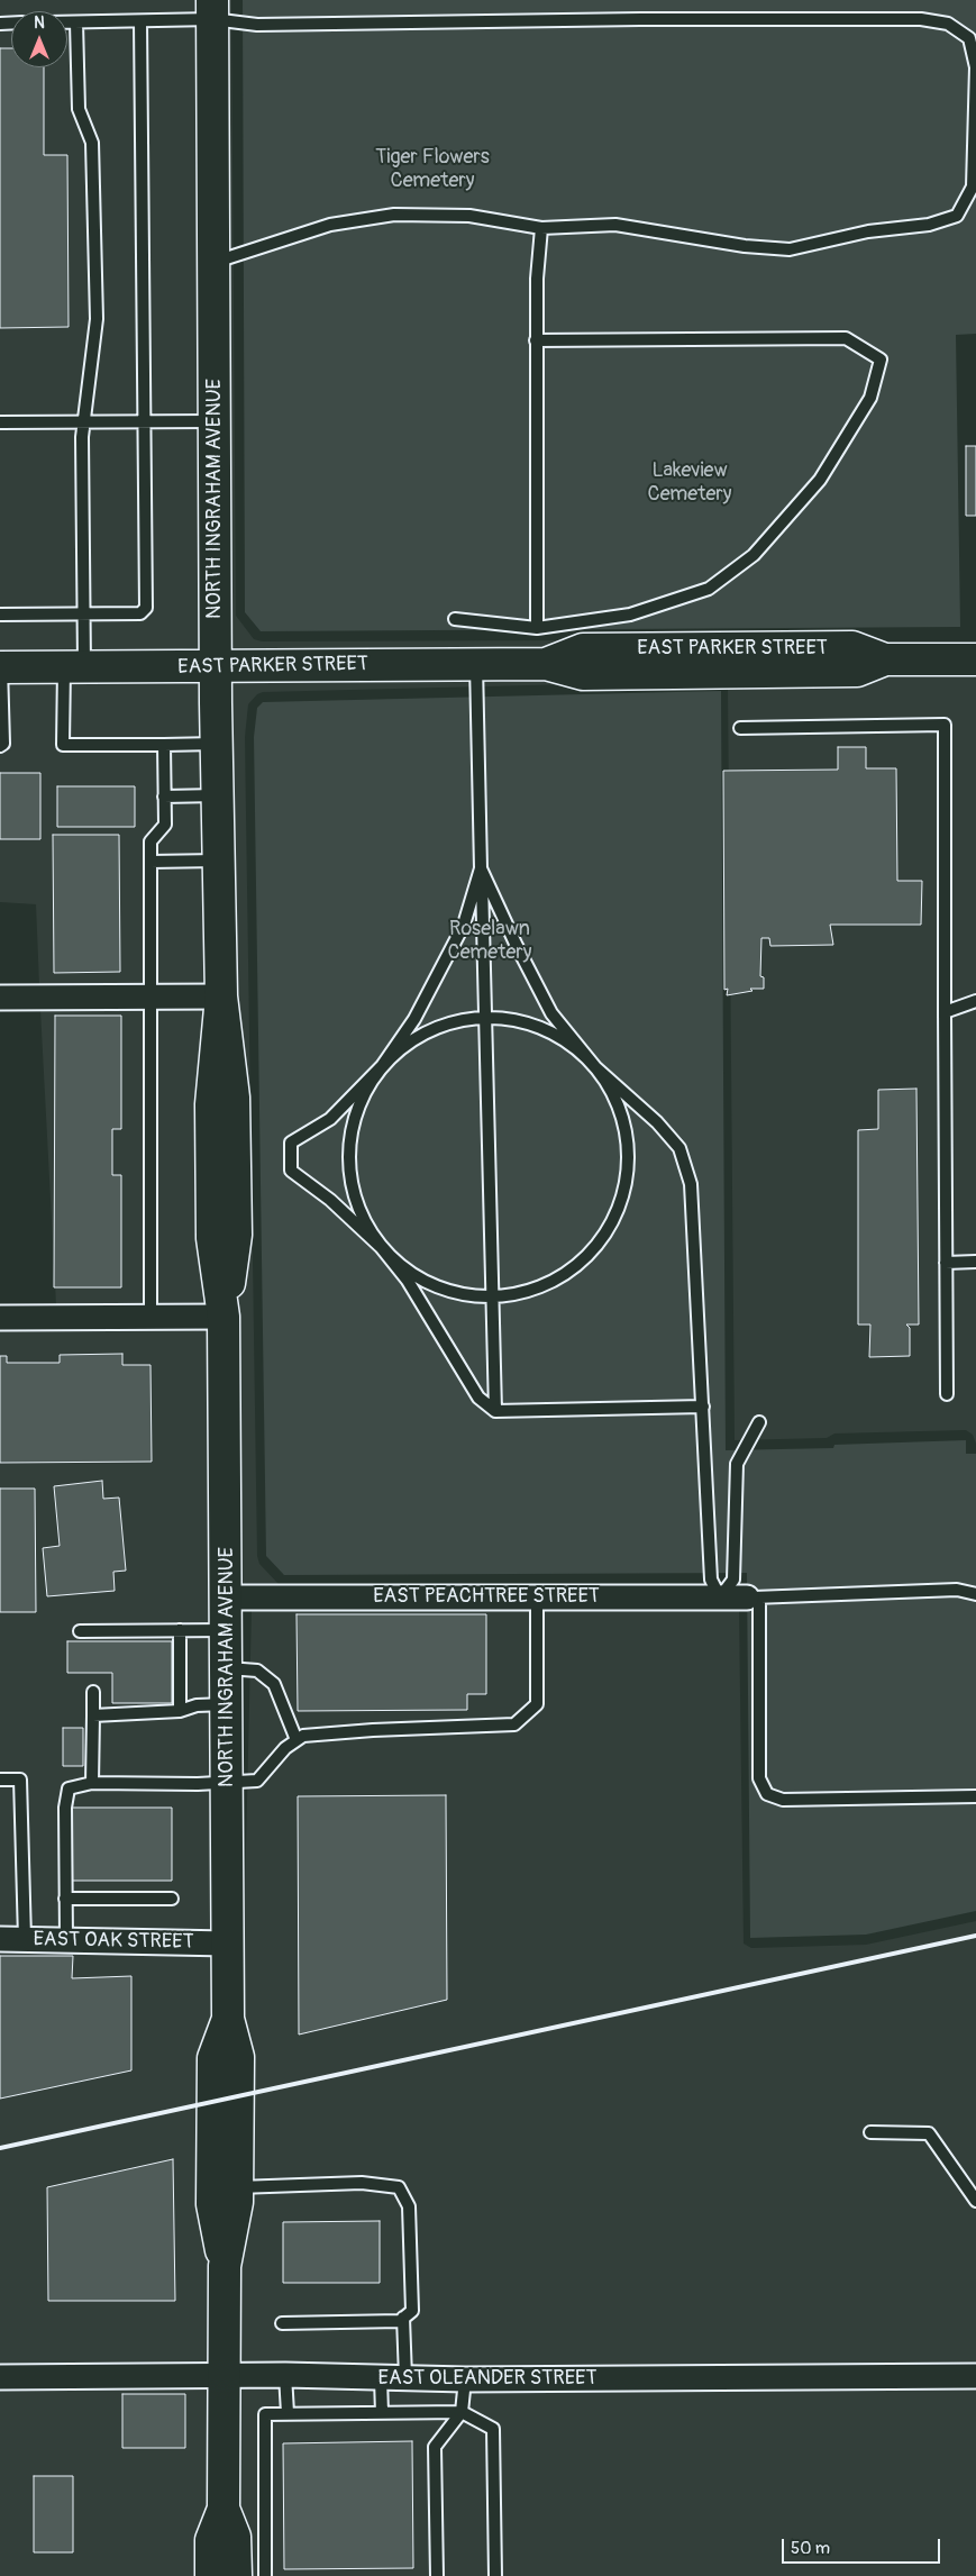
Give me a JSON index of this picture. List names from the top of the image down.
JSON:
{
  "streets": {
    "street": [
      "NORTH INGRAHAM AVENUE",
      "EAST PARKER STREET",
      "EAST PEACHTREE STREET",
      "EAST OAK STREET",
      "EAST OLEANDER STREET"
    ]
  },
  "crossings": [
    ["NORTH INGRAHAM AVENUE", "EAST PARKER STREET"],
    ["NORTH INGRAHAM AVENUE", "EAST PEACHTREE STREET"],
    ["NORTH INGRAHAM AVENUE", "EAST OAK STREET"],
    ["NORTH INGRAHAM AVENUE", "EAST OLEANDER STREET"]
  ],
  "parks": ["Tiger Flowers Cemetery", "Lakeview Cemetery", "Roselawn Cemetery"],
  "scale_bar": "50 m",
  "north": "top"
}
